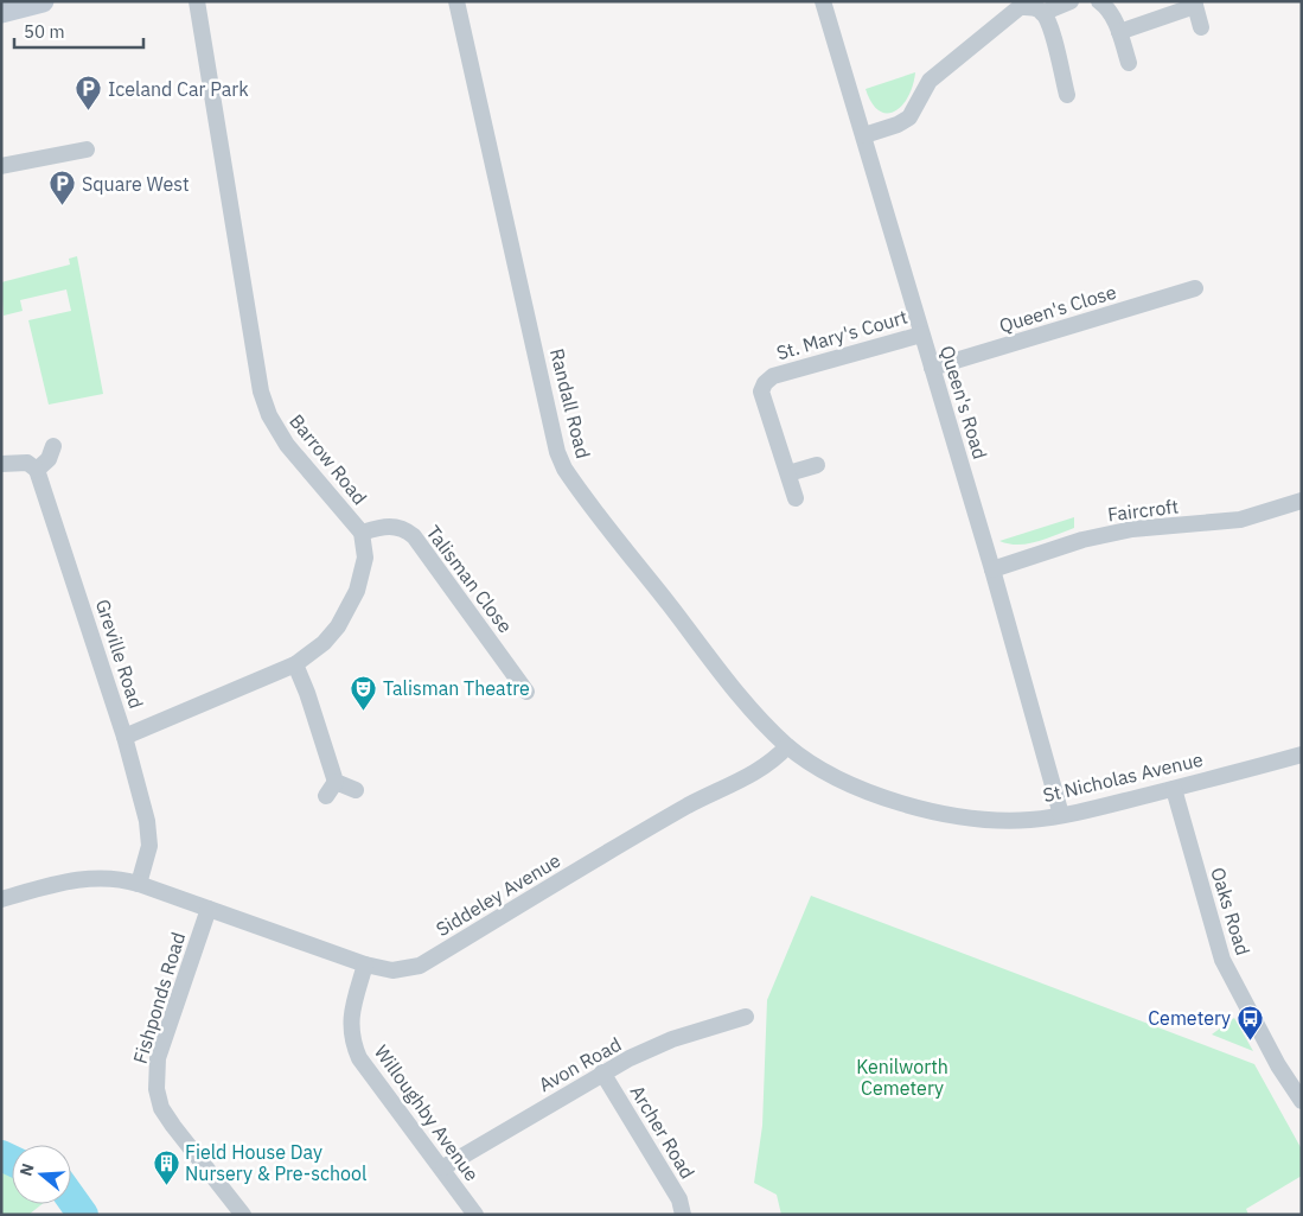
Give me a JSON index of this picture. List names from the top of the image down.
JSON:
{
  "streets": {
    "street": [
      "Queen's Close",
      "St. Mary's Court",
      "Queen's Road",
      "Randall Road",
      "Barrow Road",
      "Faircroft",
      "Talisman Close",
      "Greville Road",
      "St Nicholas Avenue",
      "Siddeley Avenue",
      "Oaks Road",
      "Fishponds Road",
      "Avon Road",
      "Willoughby Avenue",
      "Archer Road"
    ]
  },
  "crossings": [
    ["Queen's Close", "Queen's Road"],
    ["St. Mary's Court", "Queen's Road"],
    ["Queen's Road", "Faircroft"],
    ["Queen's Road", "St Nicholas Avenue"],
    ["Randall Road", "St Nicholas Avenue"],
    ["Randall Road", "Siddeley Avenue"],
    ["Barrow Road", "Talisman Close"],
    ["Barrow Road", "Greville Road"],
    ["Greville Road", "Siddeley Avenue"],
    ["St Nicholas Avenue", "Siddeley Avenue"],
    ["St Nicholas Avenue", "Oaks Road"],
    ["Siddeley Avenue", "Fishponds Road"],
    ["Siddeley Avenue", "Willoughby Avenue"],
    ["Avon Road", "Willoughby Avenue"],
    ["Avon Road", "Archer Road"]
  ],
  "parks": ["Kenilworth Cemetery"],
  "places": {
    "parking": ["Iceland Car Park", "Square West"],
    "theatre": ["Talisman Theatre"],
    "bus stop": ["Cemetery"],
    "building": ["Field House Day Nursery & Pre-school"]
  },
  "scale_bar": "50 m",
  "north": "left"
}
